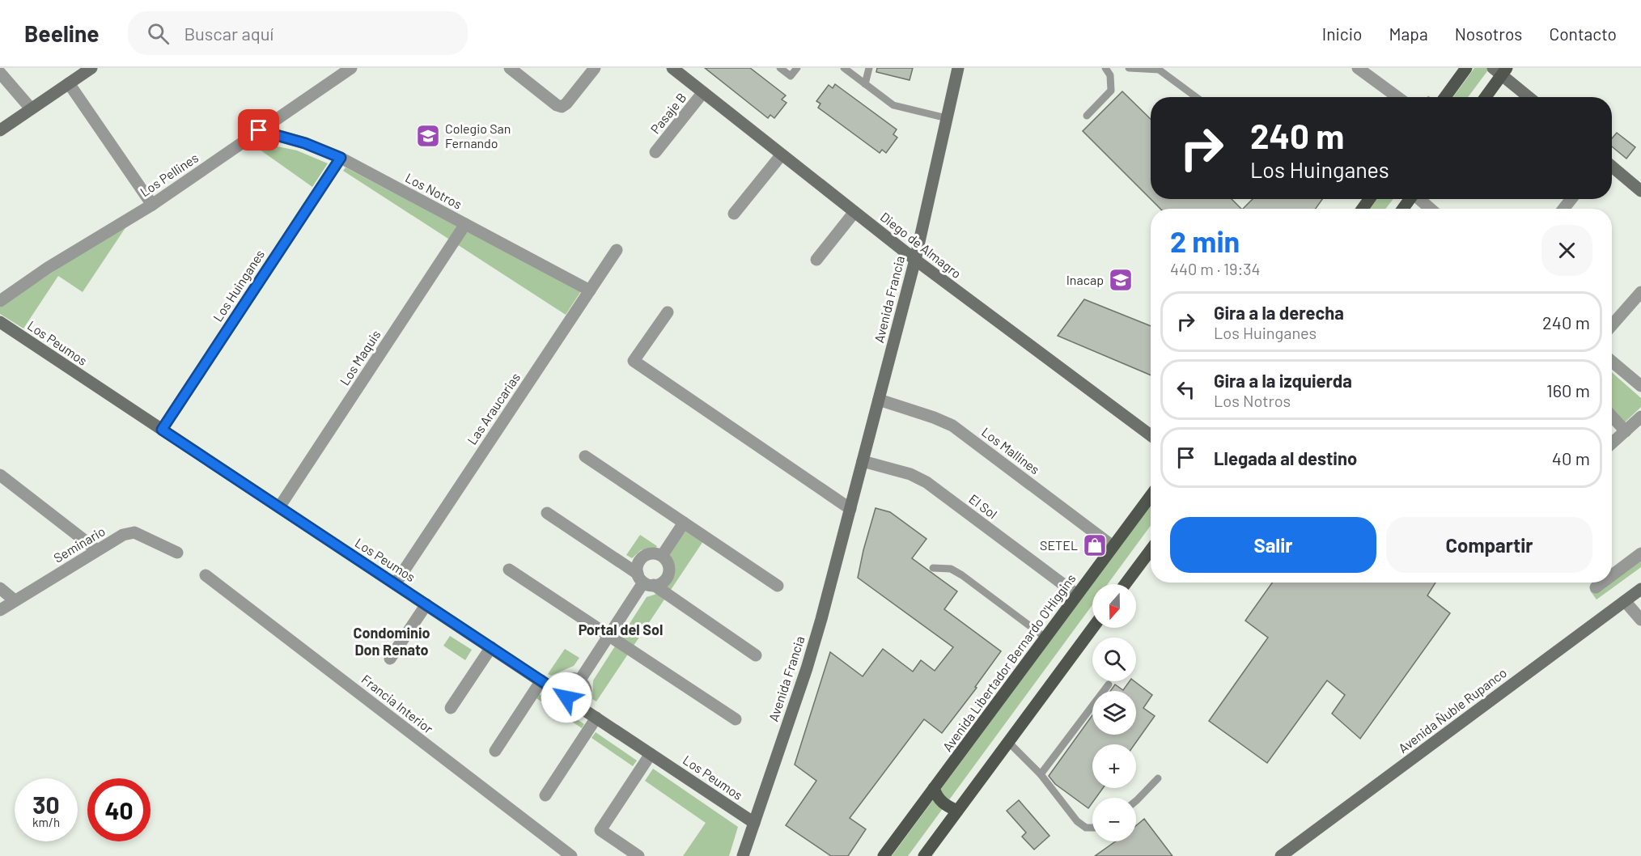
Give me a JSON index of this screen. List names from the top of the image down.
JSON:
{
  "streets": {
    "main road": ["Avenida Libertador Bernardo O'Higgins"],
    "street": [
      "Pasaje B",
      "Los Pellines",
      "Los Notros",
      "Diego de Almagro",
      "Los Huinganes",
      "Avenida Francia",
      "Los Peumos",
      "Los Maquis",
      "Las Araucarias",
      "Los Mallines",
      "El Sol",
      "Seminario",
      "Francia Interior",
      "Avenida Ñuble Rupanco"
    ]
  },
  "crossings": [
    ["Pasaje B", "Diego de Almagro"],
    ["Los Pellines", "Los Notros"],
    ["Los Notros", "Los Huinganes"],
    ["Los Notros", "Los Maquis"],
    ["Los Notros", "Las Araucarias"],
    ["Diego de Almagro", "Avenida Francia"],
    ["Los Huinganes", "Los Peumos"],
    ["Avenida Francia", "Los Peumos"],
    ["Avenida Francia", "Los Mallines"],
    ["Avenida Francia", "El Sol"],
    ["Los Peumos", "Los Maquis"],
    ["Los Peumos", "Las Araucarias"],
    ["Los Mallines", "Avenida Libertador Bernardo O'Higgins"],
    ["El Sol", "Avenida Libertador Bernardo O'Higgins"]
  ],
  "districts": ["Portal del Sol", "Condominio Don Renato"],
  "places": {
    "school or university": ["Colegio San Fernando", "Inacap"],
    "shop": ["SETEL"]
  },
  "north": "bottom",
  "page": {
    "header": "Beeline",
    "search": "Buscar aquí",
    "nav": [
      "Inicio",
      "Mapa",
      "Nosotros",
      "Contacto"
    ],
    "turn": ["240 m", "Los Huinganes"],
    "heading": ["2 min", "440 m · 19:34"],
    "list": [
      {
        "name": "Gira a la derecha",
        "note": "Los Huinganes",
        "value": "240 m"
      },
      {
        "name": "Gira a la izquierda",
        "note": "Los Notros",
        "value": "160 m"
      },
      {
        "name": "Llegada al destino",
        "value": "40 m"
      }
    ],
    "buttons": ["Salir", "Compartir"],
    "map_buttons": ["+", "−"],
    "speed": "30 km/h",
    "limit": "40"
  }
}
